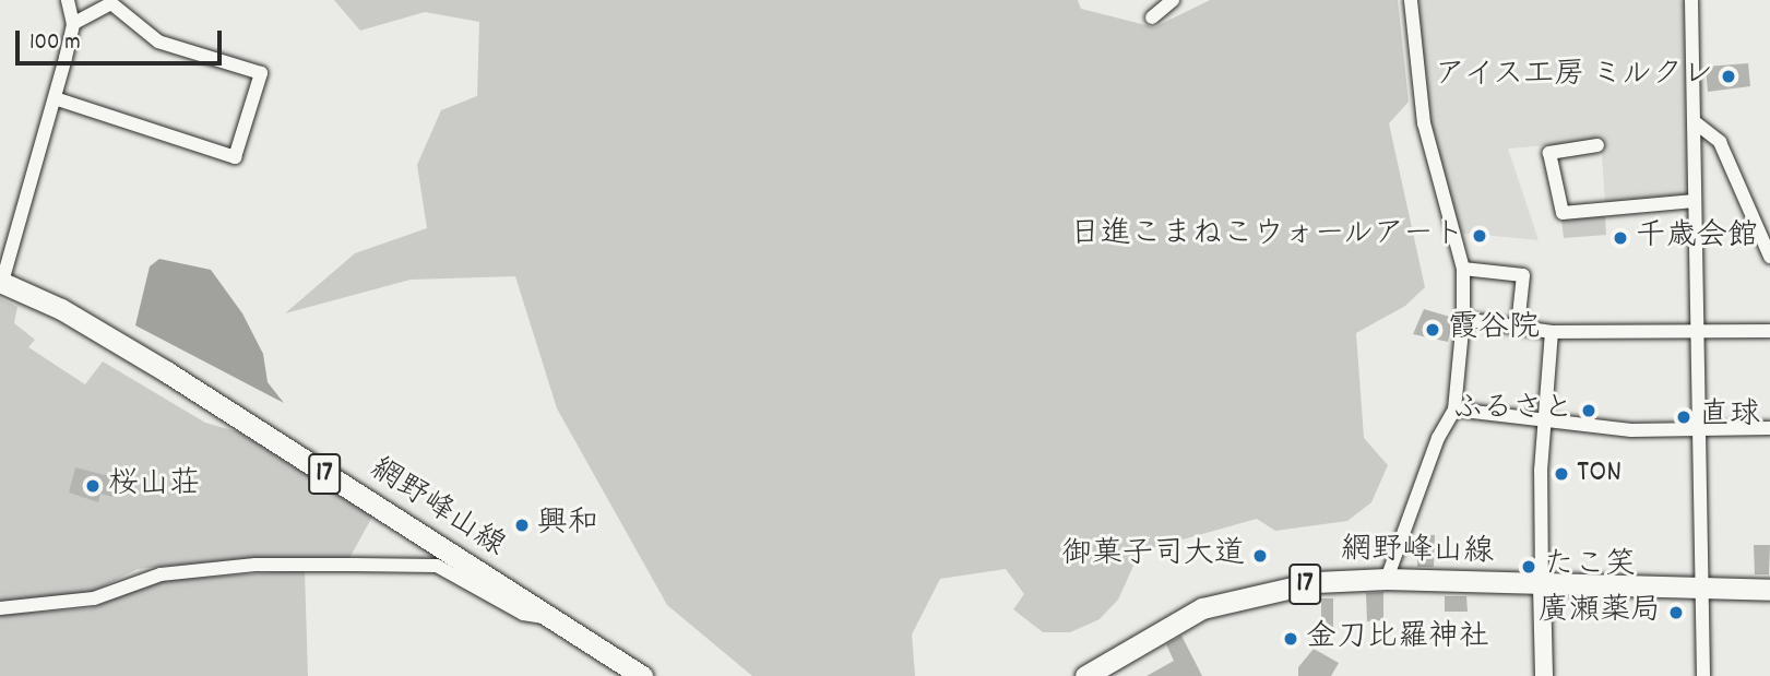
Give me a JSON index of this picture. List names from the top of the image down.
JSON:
{
  "streets": {
    "main road": ["17", "網野峰山線"]
  },
  "places": [
    "アイス工房 ミルクレ",
    "日進こまねこウォールアート",
    "千歳会館",
    "霞谷院",
    "ふるさと",
    "直球",
    "TON",
    "桜山荘",
    "興和",
    "御菓子司大道",
    "たこ笑",
    "廣瀬薬局",
    "金刀比羅神社"
  ],
  "scale_bar": "100 m"
}
